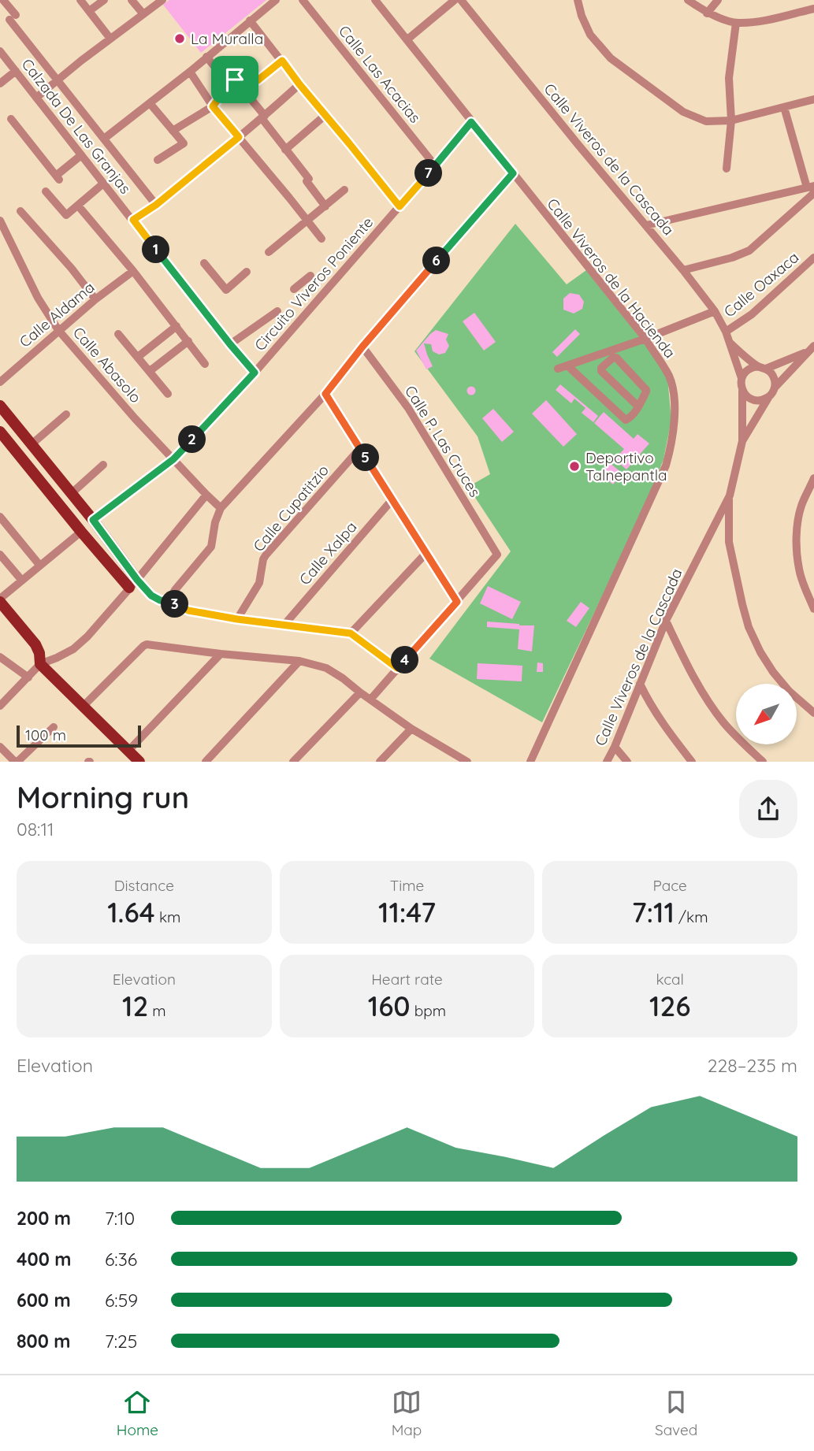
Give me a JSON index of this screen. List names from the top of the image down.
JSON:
{
  "streets": {
    "street": [
      "Calle Las Acacias",
      "Calzada De Las Granjas",
      "Calle Viveros de la Cascada",
      "Calle Viveros de la Hacienda",
      "Circuito Viveros Poniente",
      "Calle Oaxaca",
      "Calle Aldama",
      "Calle Abasolo",
      "Calle P. Las Cruces",
      "Calle Cupatitzio",
      "Calle Xalpa"
    ]
  },
  "crossings": [
    ["Calle Las Acacias", "Circuito Viveros Poniente"],
    ["Calzada De Las Granjas", "Circuito Viveros Poniente"],
    ["Calle Viveros de la Cascada", "Calle Oaxaca"],
    ["Calle Viveros de la Hacienda", "Circuito Viveros Poniente"],
    ["Circuito Viveros Poniente", "Calle Abasolo"],
    ["Calle Aldama", "Calle Abasolo"]
  ],
  "places": ["La Muralla", "Deportivo Talnepantla"],
  "scale_bar": "100 m",
  "north": "bottom left",
  "page": {
    "pins": [
      "7",
      "1",
      "6",
      "2",
      "5",
      "3",
      "4"
    ],
    "scale": "100 m",
    "heading": ["Morning run", "08:11"],
    "stats": [
      ["Distance", "1.64 km"],
      ["Time", "11:47"],
      ["Pace", "7:11 /km"],
      ["Elevation", "12 m"],
      ["Heart rate", "160 bpm"],
      ["kcal", "126"]
    ],
    "chart": ["Elevation", "228–235 m"],
    "list": [
      {
        "name": "200 m",
        "note": "7:10"
      },
      {
        "name": "400 m",
        "note": "6:36"
      },
      {
        "name": "600 m",
        "note": "6:59"
      },
      {
        "name": "800 m",
        "note": "7:25"
      }
    ],
    "tabs": ["Home", "Map", "Saved"]
  }
}
